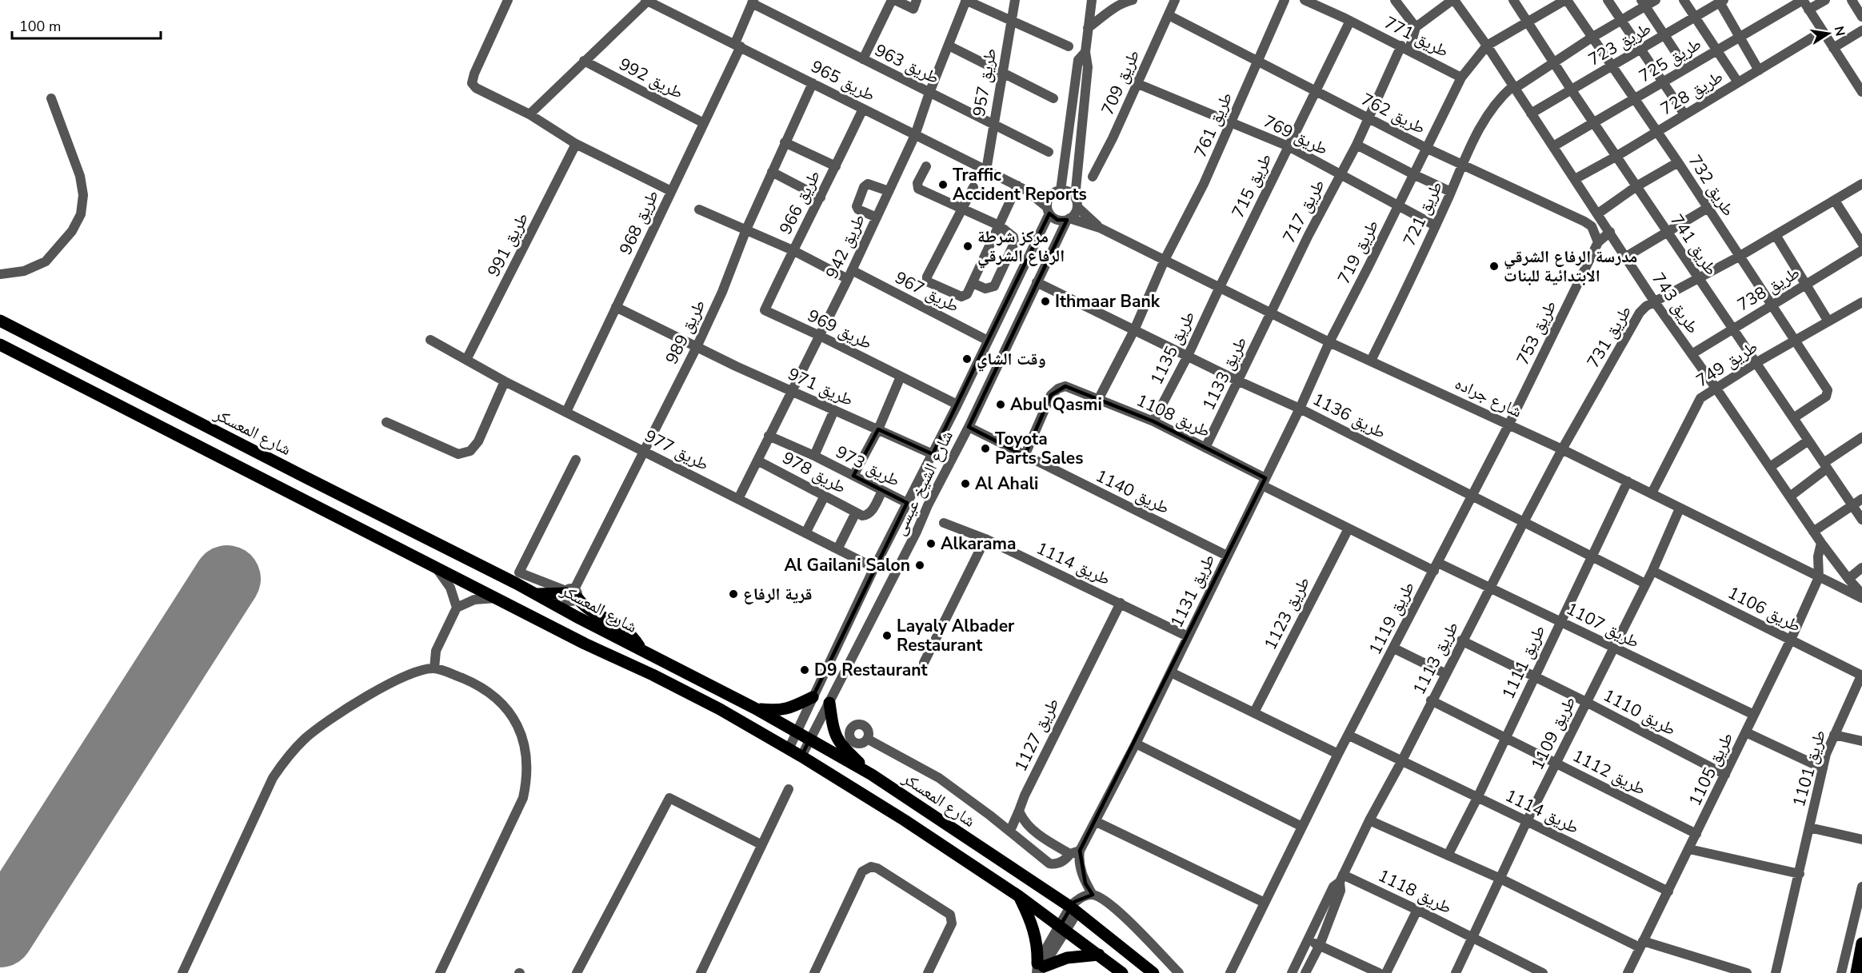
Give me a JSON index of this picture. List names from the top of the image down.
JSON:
{
  "streets": {
    "main road": ["شارع المعسكر"],
    "street": [
      "طريق 771",
      "طريق 723",
      "طريق 725",
      "طريق 963",
      "طريق 992",
      "طريق 965",
      "طريق 957",
      "طريق 709",
      "طريق 728",
      "طريق 762",
      "طريق 761",
      "طريق 769",
      "طريق 715",
      "طريق 732",
      "طريق 966",
      "طريق 717",
      "طريق 721",
      "طريق 968",
      "طريق 991",
      "طريق 741",
      "طريق 942",
      "طريق 719",
      "طريق 738",
      "طريق 967",
      "طريق 743",
      "طريق 969",
      "طريق 989",
      "طريق 753",
      "طريق 731",
      "طريق 1135",
      "طريق 749",
      "طريق 1133",
      "طريق 971",
      "شارع جراده",
      "طريق 1108",
      "طريق 1136",
      "طريق 977",
      "طريق 973",
      "طريق 978",
      "شارع الشيخ عيسى",
      "طريق 1140",
      "طريق 1114",
      "طريق 1131",
      "طريق 1106",
      "طريق 1123",
      "طريق 1119",
      "طريق 1107",
      "طريق 1113",
      "طريق 1111",
      "طريق 1110",
      "طريق 1109",
      "طريق 1127",
      "طريق 1101",
      "طريق 1105",
      "طريق 1112",
      "طريق 1118"
    ]
  },
  "crossings": [
    ["طريق 771", "طريق 715"],
    ["طريق 771", "طريق 717"],
    ["طريق 771", "طريق 719"],
    ["طريق 723", "طريق 732"],
    ["طريق 723", "طريق 741"],
    ["طريق 723", "طريق 743"],
    ["طريق 725", "طريق 732"],
    ["طريق 725", "طريق 741"],
    ["طريق 725", "طريق 743"],
    ["طريق 963", "طريق 957"],
    ["طريق 963", "طريق 968"],
    ["طريق 963", "طريق 942"],
    ["طريق 992", "طريق 965"],
    ["طريق 992", "طريق 968"],
    ["طريق 965", "طريق 957"],
    ["طريق 965", "طريق 966"],
    ["طريق 965", "طريق 968"],
    ["طريق 965", "طريق 942"],
    ["طريق 965", "طريق 989"],
    ["طريق 965", "شارع الشيخ عيسى"],
    ["طريق 709", "طريق 762"],
    ["طريق 709", "طريق 769"],
    ["طريق 728", "طريق 732"],
    ["طريق 728", "طريق 741"],
    ["طريق 728", "طريق 743"],
    ["طريق 762", "طريق 761"],
    ["طريق 762", "طريق 715"],
    ["طريق 762", "طريق 717"],
    ["طريق 762", "طريق 721"],
    ["طريق 762", "طريق 719"],
    ["طريق 762", "طريق 753"],
    ["طريق 761", "طريق 769"],
    ["طريق 761", "شارع جراده"],
    ["طريق 761", "طريق 1108"],
    ["طريق 761", "طريق 1136"],
    ["طريق 769", "طريق 715"],
    ["طريق 769", "طريق 717"],
    ["طريق 769", "طريق 721"],
    ["طريق 769", "طريق 719"],
    ["طريق 715", "طريق 1135"],
    ["طريق 715", "شارع جراده"],
    ["طريق 732", "طريق 721"],
    ["طريق 732", "طريق 741"],
    ["طريق 732", "طريق 719"],
    ["طريق 732", "طريق 738"],
    ["طريق 732", "طريق 731"],
    ["طريق 732", "طريق 749"],
    ["طريق 966", "طريق 967"],
    ["طريق 966", "طريق 969"],
    ["طريق 717", "طريق 1133"],
    ["طريق 717", "شارع جراده"],
    ["طريق 721", "طريق 741"],
    ["طريق 721", "طريق 743"],
    ["طريق 721", "شارع جراده"],
    ["طريق 968", "طريق 971"],
    ["طريق 968", "طريق 977"],
    ["طريق 991", "طريق 977"],
    ["طريق 741", "طريق 719"],
    ["طريق 741", "طريق 738"],
    ["طريق 741", "طريق 731"],
    ["طريق 741", "طريق 749"],
    ["طريق 942", "طريق 967"],
    ["طريق 942", "طريق 969"],
    ["طريق 942", "طريق 971"],
    ["طريق 942", "طريق 977"],
    ["طريق 942", "طريق 973"],
    ["طريق 942", "طريق 978"],
    ["طريق 719", "طريق 743"],
    ["طريق 719", "شارع جراده"],
    ["طريق 719", "طريق 1131"],
    ["طريق 738", "طريق 743"],
    ["طريق 967", "طريق 989"],
    ["طريق 967", "شارع الشيخ عيسى"],
    ["طريق 743", "طريق 753"],
    ["طريق 743", "طريق 731"],
    ["طريق 743", "طريق 749"],
    ["طريق 969", "شارع الشيخ عيسى"],
    ["طريق 989", "طريق 971"],
    ["طريق 989", "طريق 977"],
    ["طريق 753", "شارع جراده"],
    ["طريق 753", "طريق 1119"],
    ["طريق 731", "شارع جراده"],
    ["طريق 731", "طريق 1113"],
    ["طريق 1135", "شارع جراده"],
    ["طريق 1135", "طريق 1108"],
    ["طريق 1135", "طريق 1136"],
    ["طريق 749", "شارع جراده"],
    ["طريق 1133", "شارع جراده"],
    ["طريق 1133", "طريق 1108"],
    ["طريق 1133", "طريق 1136"],
    ["طريق 971", "طريق 973"],
    ["طريق 971", "شارع الشيخ عيسى"],
    ["شارع جراده", "طريق 1131"],
    ["شارع جراده", "طريق 1119"],
    ["شارع جراده", "طريق 1113"],
    ["شارع جراده", "طريق 1111"],
    ["شارع جراده", "طريق 1109"],
    ["شارع جراده", "طريق 1105"],
    ["طريق 1108", "طريق 1140"],
    ["طريق 1108", "طريق 1131"],
    ["طريق 1136", "شارع الشيخ عيسى"],
    ["طريق 1136", "طريق 1131"],
    ["طريق 1136", "طريق 1119"],
    ["طريق 1136", "طريق 1113"],
    ["طريق 1136", "طريق 1111"],
    ["طريق 1136", "طريق 1109"],
    ["شارع المعسكر", "شارع الشيخ عيسى"],
    ["طريق 977", "طريق 978"],
    ["طريق 977", "شارع الشيخ عيسى"],
    ["طريق 973", "طريق 978"],
    ["طريق 973", "شارع الشيخ عيسى"],
    ["شارع الشيخ عيسى", "طريق 1140"],
    ["طريق 1140", "طريق 1131"],
    ["طريق 1114", "طريق 1131"],
    ["طريق 1114", "طريق 1119"],
    ["طريق 1114", "طريق 1113"],
    ["طريق 1114", "طريق 1111"],
    ["طريق 1114", "طريق 1109"],
    ["طريق 1114", "طريق 1127"],
    ["طريق 1114", "طريق 1105"],
    ["طريق 1106", "طريق 1109"],
    ["طريق 1106", "طريق 1101"],
    ["طريق 1106", "طريق 1105"],
    ["طريق 1119", "طريق 1107"],
    ["طريق 1107", "طريق 1113"],
    ["طريق 1107", "طريق 1111"],
    ["طريق 1107", "طريق 1109"],
    ["طريق 1107", "طريق 1105"],
    ["طريق 1113", "طريق 1110"],
    ["طريق 1113", "طريق 1112"],
    ["طريق 1113", "طريق 1118"],
    ["طريق 1111", "طريق 1110"],
    ["طريق 1111", "طريق 1112"],
    ["طريق 1110", "طريق 1109"],
    ["طريق 1110", "طريق 1105"],
    ["طريق 1109", "طريق 1112"],
    ["طريق 1109", "طريق 1118"],
    ["طريق 1105", "طريق 1112"]
  ],
  "places": [
    "Traffic Accident Reports",
    "مركز شرطة الرفاع الشرقي",
    "مدرسة الرفاع الشرقي الابتدائية للبنات",
    "Ithmaar Bank",
    "وقت الشاي",
    "Abul Qasmi",
    "Toyota Parts Sales",
    "Al Ahali",
    "Alkarama",
    "Al Gailani Salon",
    "قرية الرفاع",
    "Layaly Albader Restaurant",
    "D9 Restaurant"
  ],
  "scale_bar": "100 m",
  "north": "right"
}
